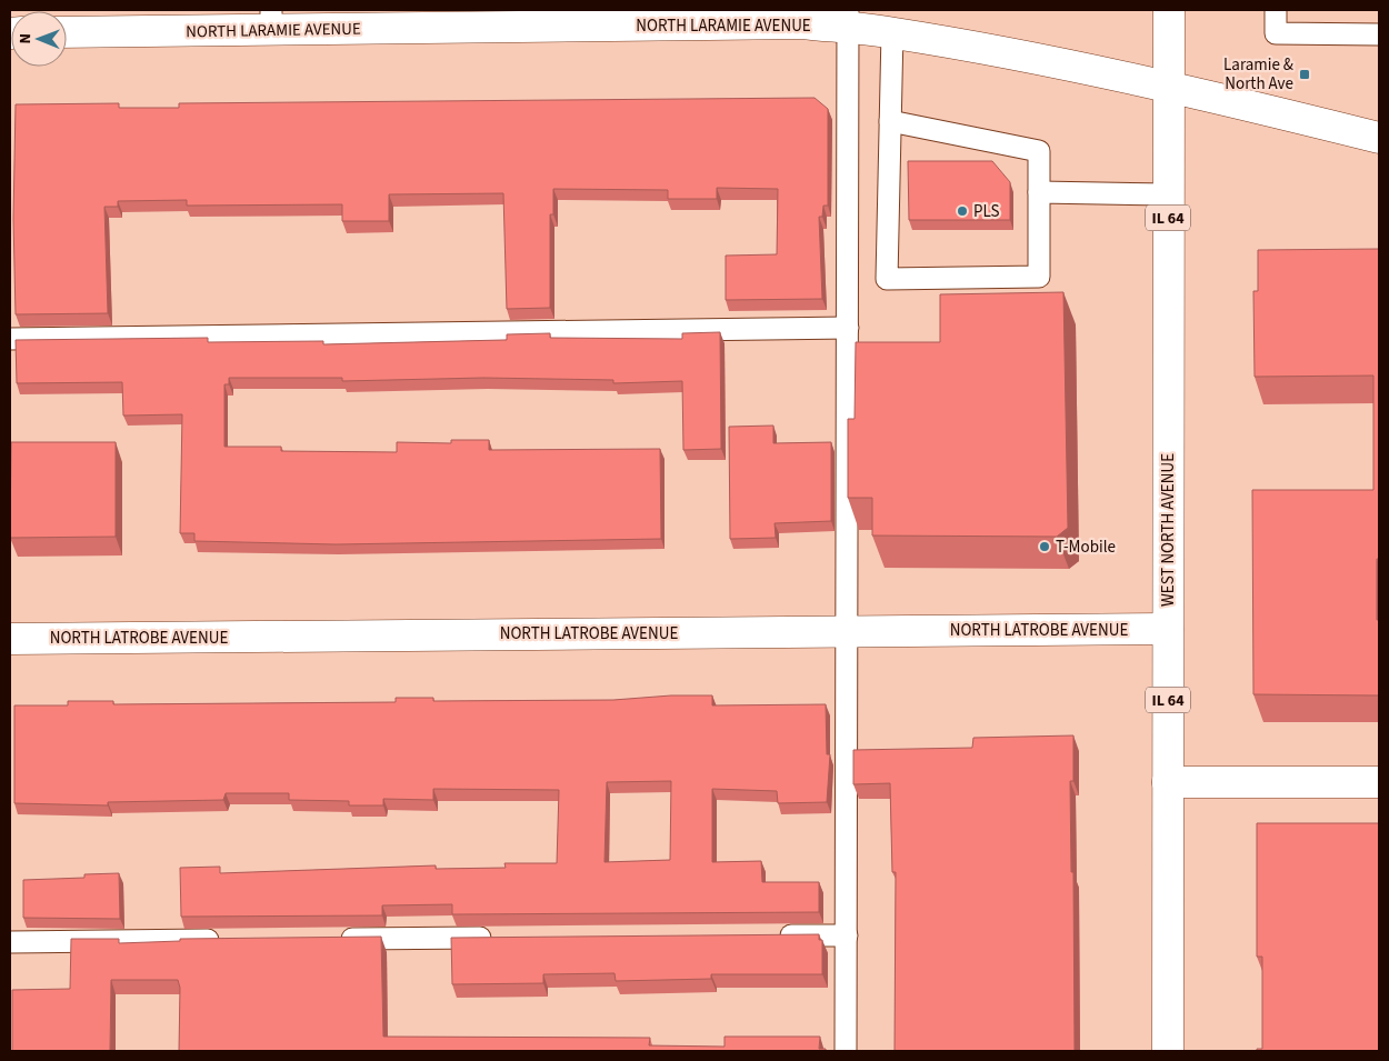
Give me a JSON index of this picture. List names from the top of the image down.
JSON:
{
  "streets": {
    "street": [
      "NORTH LARAMIE AVENUE",
      "IL 64",
      "WEST NORTH AVENUE",
      "NORTH LATROBE AVENUE"
    ]
  },
  "crossings": [
    ["NORTH LARAMIE AVENUE", "WEST NORTH AVENUE"],
    ["WEST NORTH AVENUE", "NORTH LATROBE AVENUE"]
  ],
  "places": {
    "transit": ["Laramie & North Ave"],
    "other": ["PLS", "T-Mobile"]
  },
  "north": "left"
}
